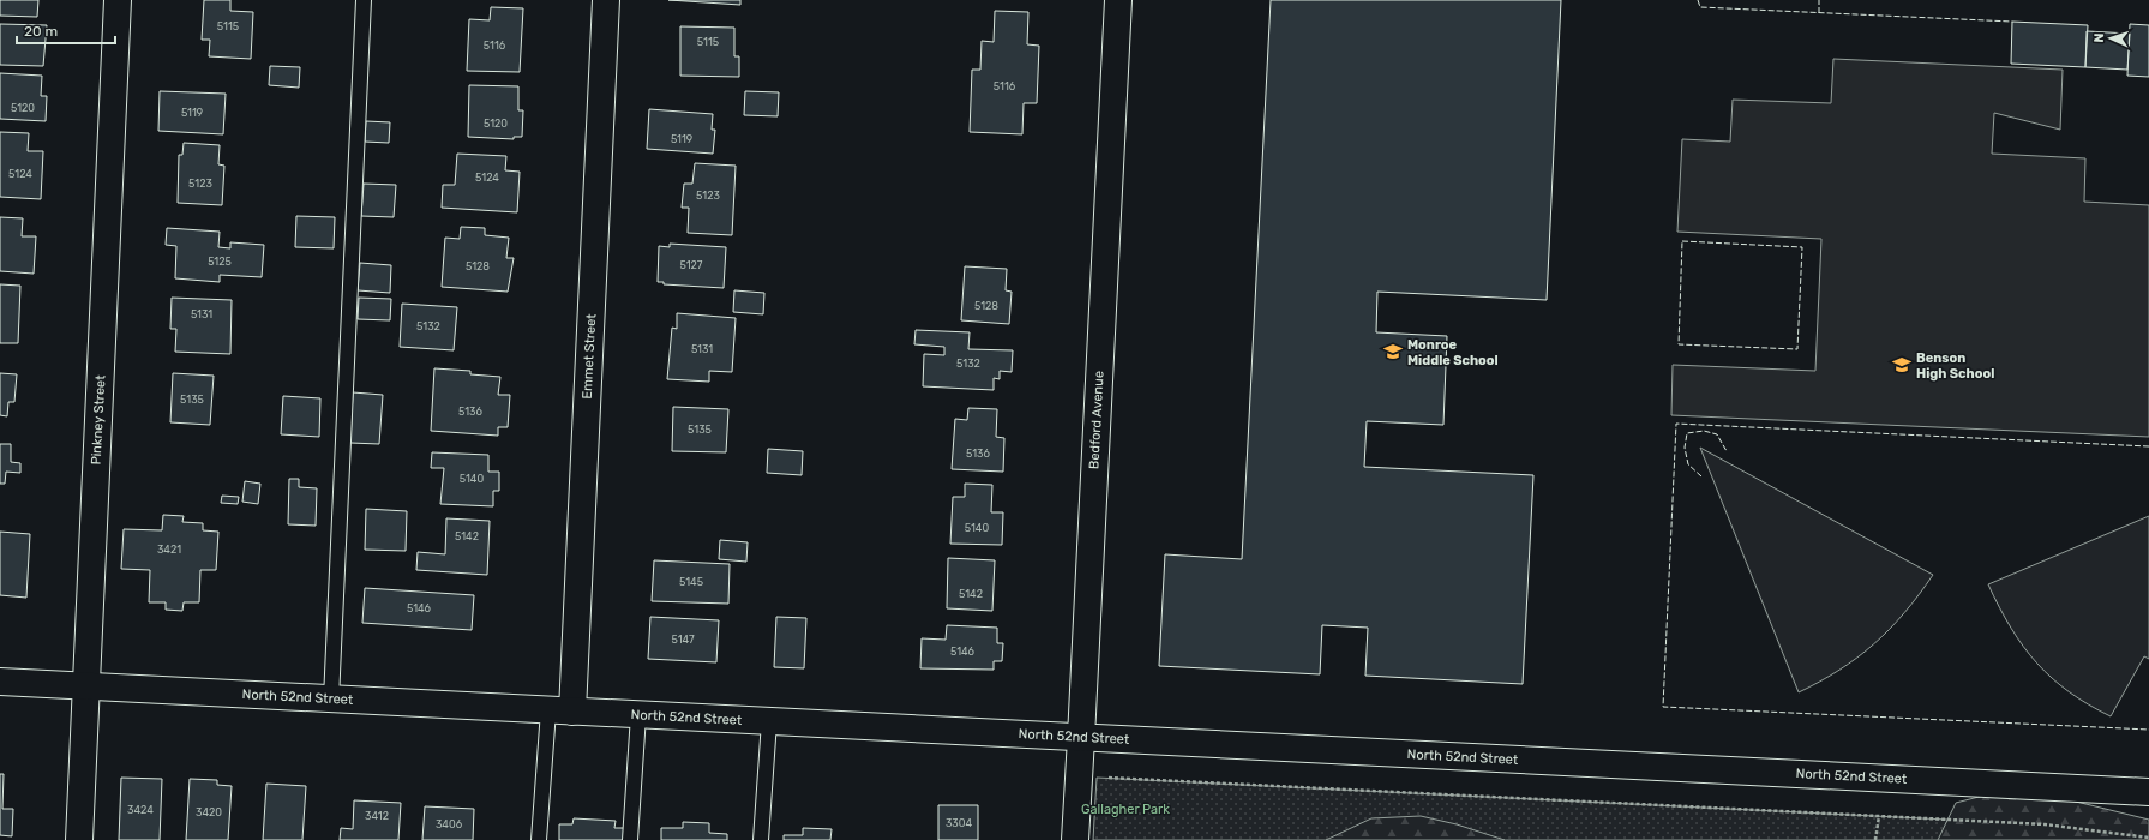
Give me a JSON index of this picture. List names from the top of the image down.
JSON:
{
  "streets": {
    "street": [
      "Emmet Street",
      "Pinkney Street",
      "Bedford Avenue",
      "North 52nd Street"
    ]
  },
  "crossings": [
    ["Emmet Street", "North 52nd Street"],
    ["Pinkney Street", "North 52nd Street"],
    ["Bedford Avenue", "North 52nd Street"]
  ],
  "parks": ["Gallagher Park"],
  "places": {
    "school or university": ["Monroe Middle School", "Benson High School"]
  },
  "house_numbers": [
    "5115",
    "5115",
    "5116",
    "5116",
    "5120",
    "5119",
    "5120",
    "5119",
    "5124",
    "5124",
    "5123",
    "5123",
    "5125",
    "5127",
    "5128",
    "5128",
    "5131",
    "5132",
    "5131",
    "5132",
    "5135",
    "5136",
    "5135",
    "5136",
    "5140",
    "5140",
    "5142",
    "3421",
    "5145",
    "5142",
    "5146",
    "5147",
    "5146",
    "3424",
    "3420",
    "3412",
    "3304",
    "3406"
  ],
  "scale_bar": "20 m",
  "north": "left"
}
